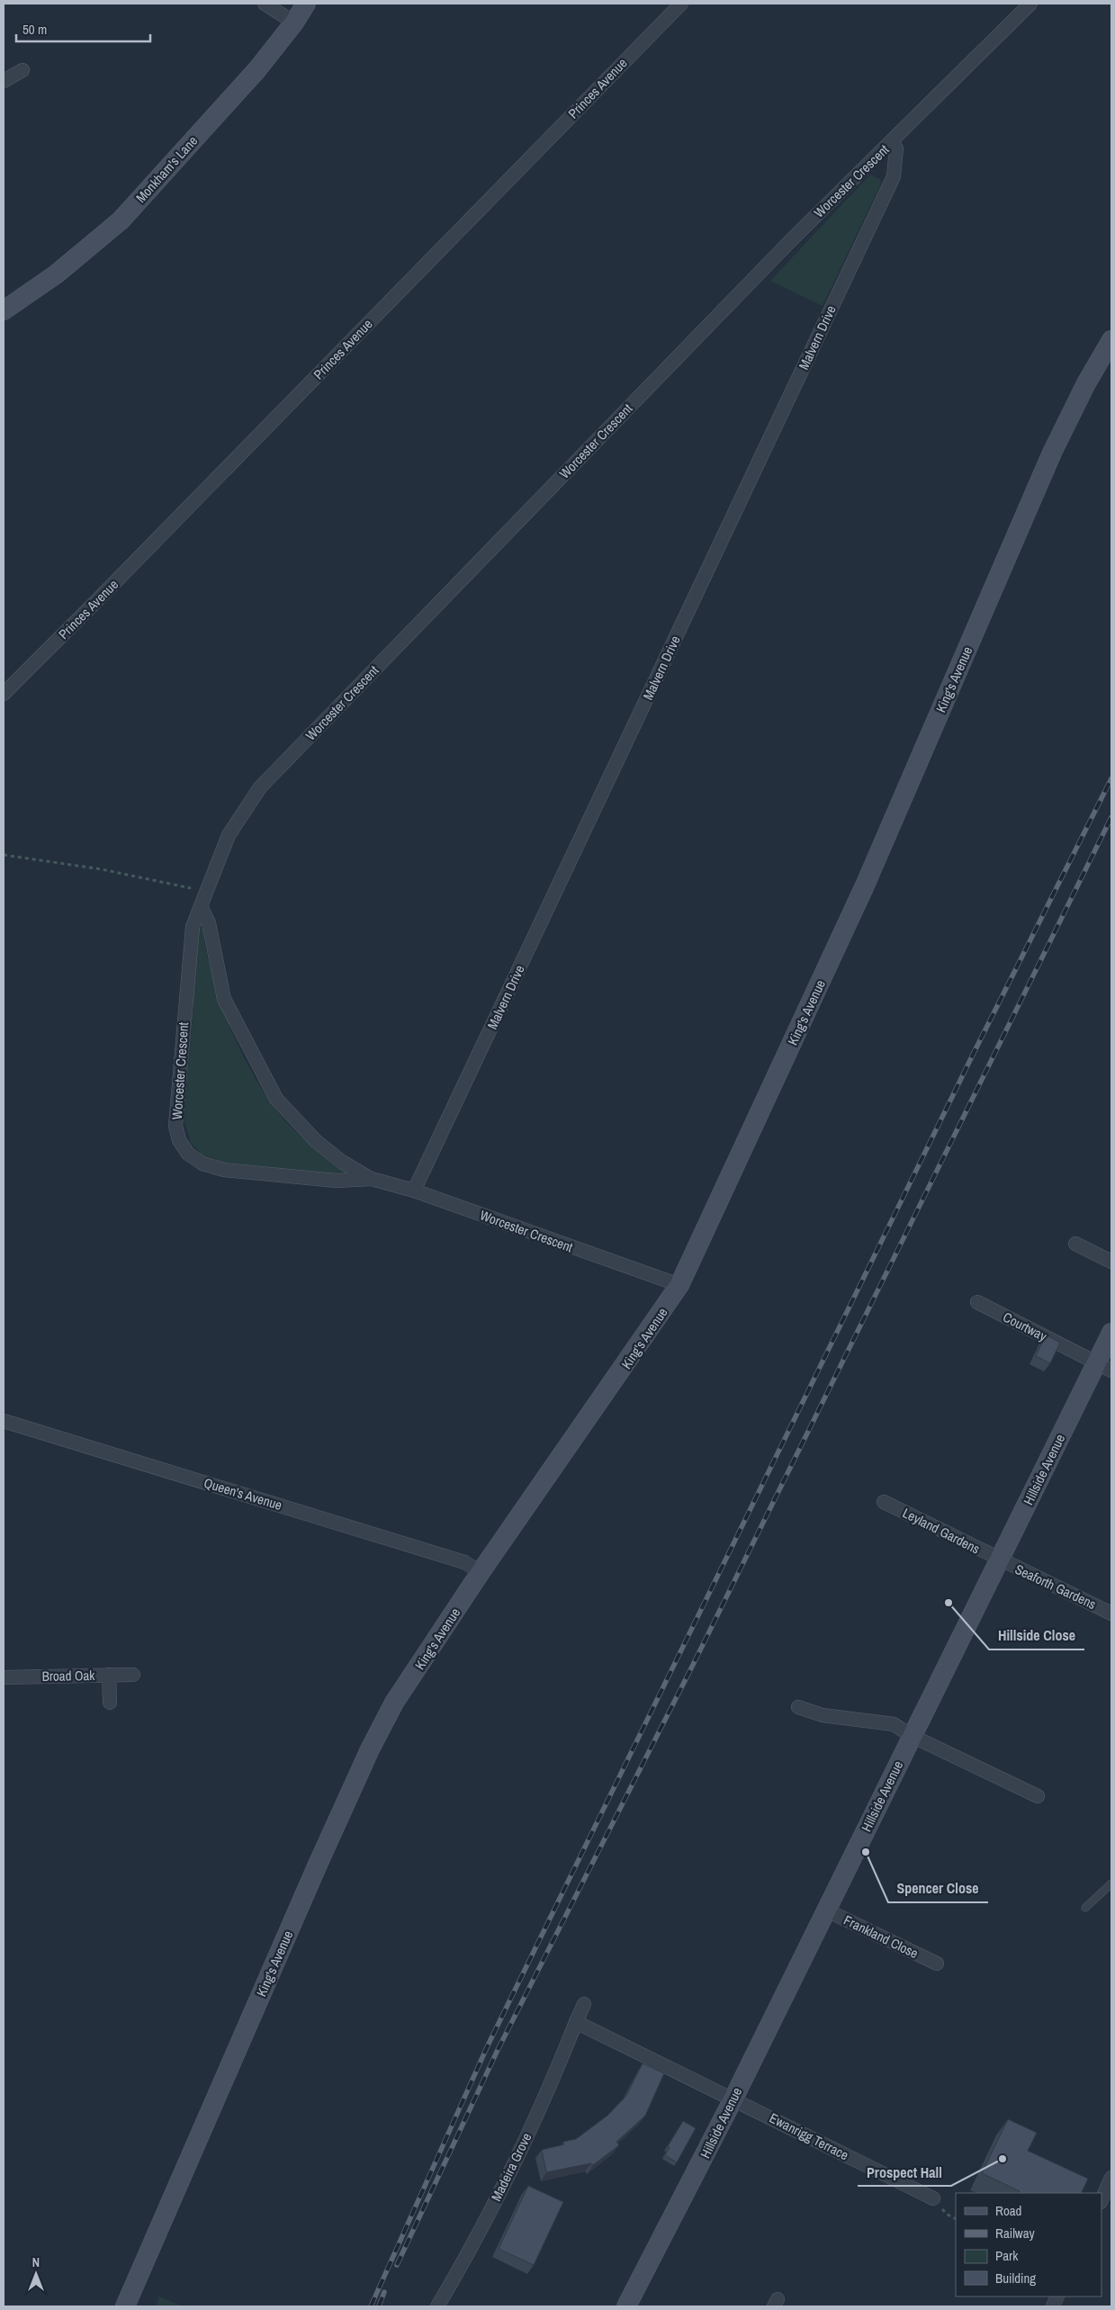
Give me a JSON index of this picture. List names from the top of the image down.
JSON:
{
  "streets": {
    "street": [
      "Princes Avenue",
      "Monkham's Lane",
      "Worcester Crescent",
      "Malvern Drive",
      "King's Avenue",
      "Courtway",
      "Hillside Avenue",
      "Queen's Avenue",
      "Leyland Gardens",
      "Seaforth Gardens",
      "Broad Oak",
      "Frankland Close",
      "Ewanrigg Terrace",
      "Madeira Grove"
    ]
  },
  "crossings": [
    ["Worcester Crescent", "Malvern Drive"],
    ["Worcester Crescent", "King's Avenue"],
    ["King's Avenue", "Queen's Avenue"],
    ["Courtway", "Hillside Avenue"],
    ["Hillside Avenue", "Leyland Gardens"],
    ["Hillside Avenue", "Seaforth Gardens"],
    ["Hillside Avenue", "Frankland Close"],
    ["Hillside Avenue", "Ewanrigg Terrace"],
    ["Leyland Gardens", "Seaforth Gardens"]
  ],
  "places": ["Hillside Close", "Spencer Close", "Prospect Hall"],
  "legend": [
    "Road",
    "Railway",
    "Park",
    "Building"
  ],
  "scale_bar": "50 m",
  "north": "top"
}
